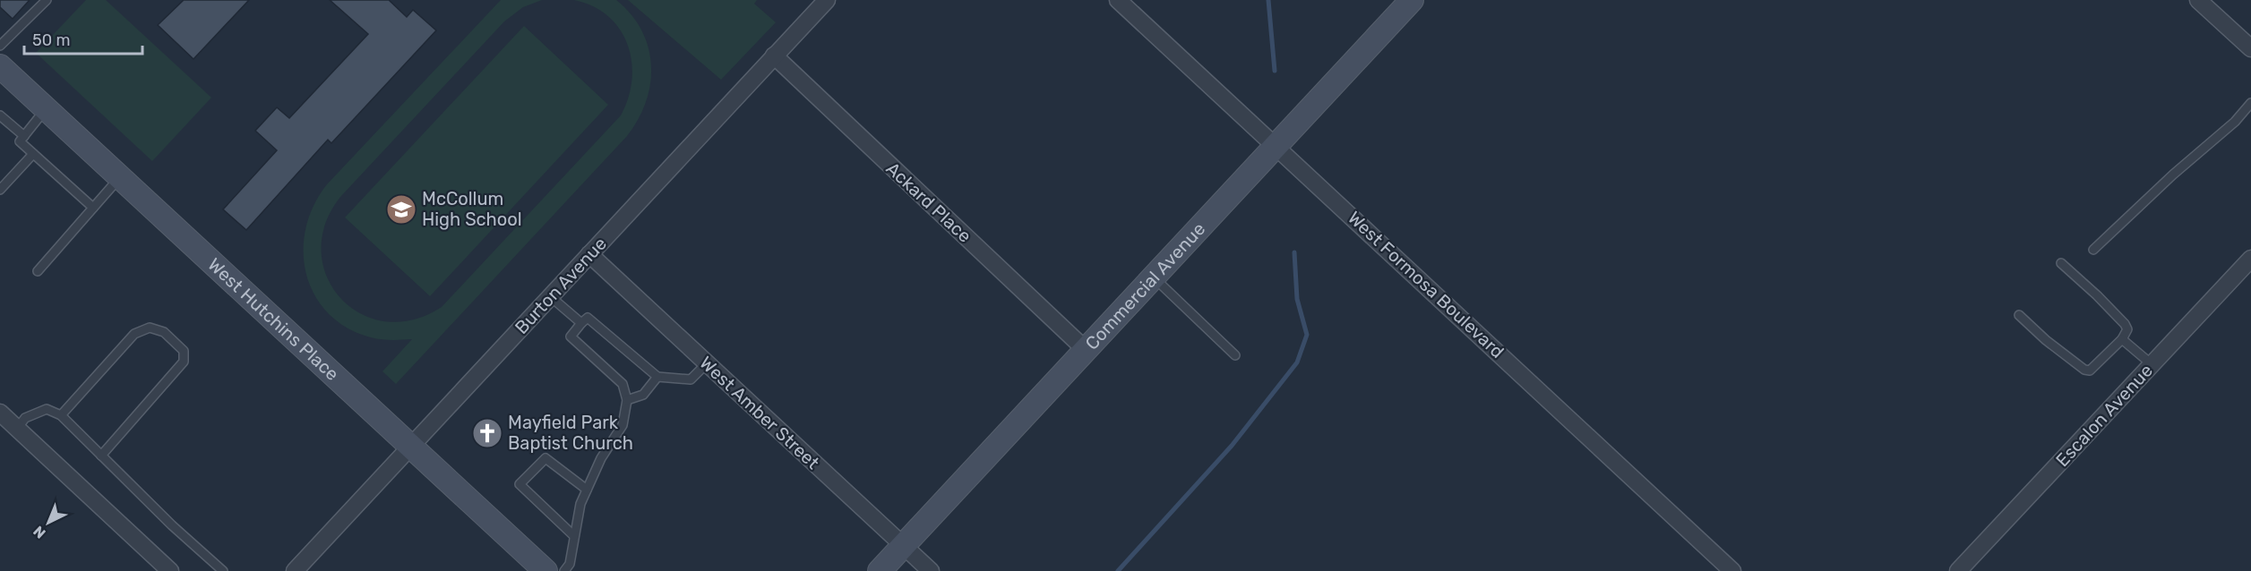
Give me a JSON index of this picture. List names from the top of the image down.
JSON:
{
  "streets": {
    "street": [
      "Ackard Place",
      "West Formosa Boulevard",
      "Burton Avenue",
      "Commercial Avenue",
      "West Hutchins Place",
      "West Amber Street",
      "Escalon Avenue"
    ]
  },
  "crossings": [
    ["Ackard Place", "Burton Avenue"],
    ["Ackard Place", "Commercial Avenue"],
    ["West Formosa Boulevard", "Commercial Avenue"],
    ["Burton Avenue", "West Hutchins Place"],
    ["Burton Avenue", "West Amber Street"],
    ["Commercial Avenue", "West Amber Street"]
  ],
  "places": {
    "school or university": ["McCollum High School"],
    "church": ["Mayfield Park Baptist Church"]
  },
  "scale_bar": "50 m",
  "north": "bottom left"
}
